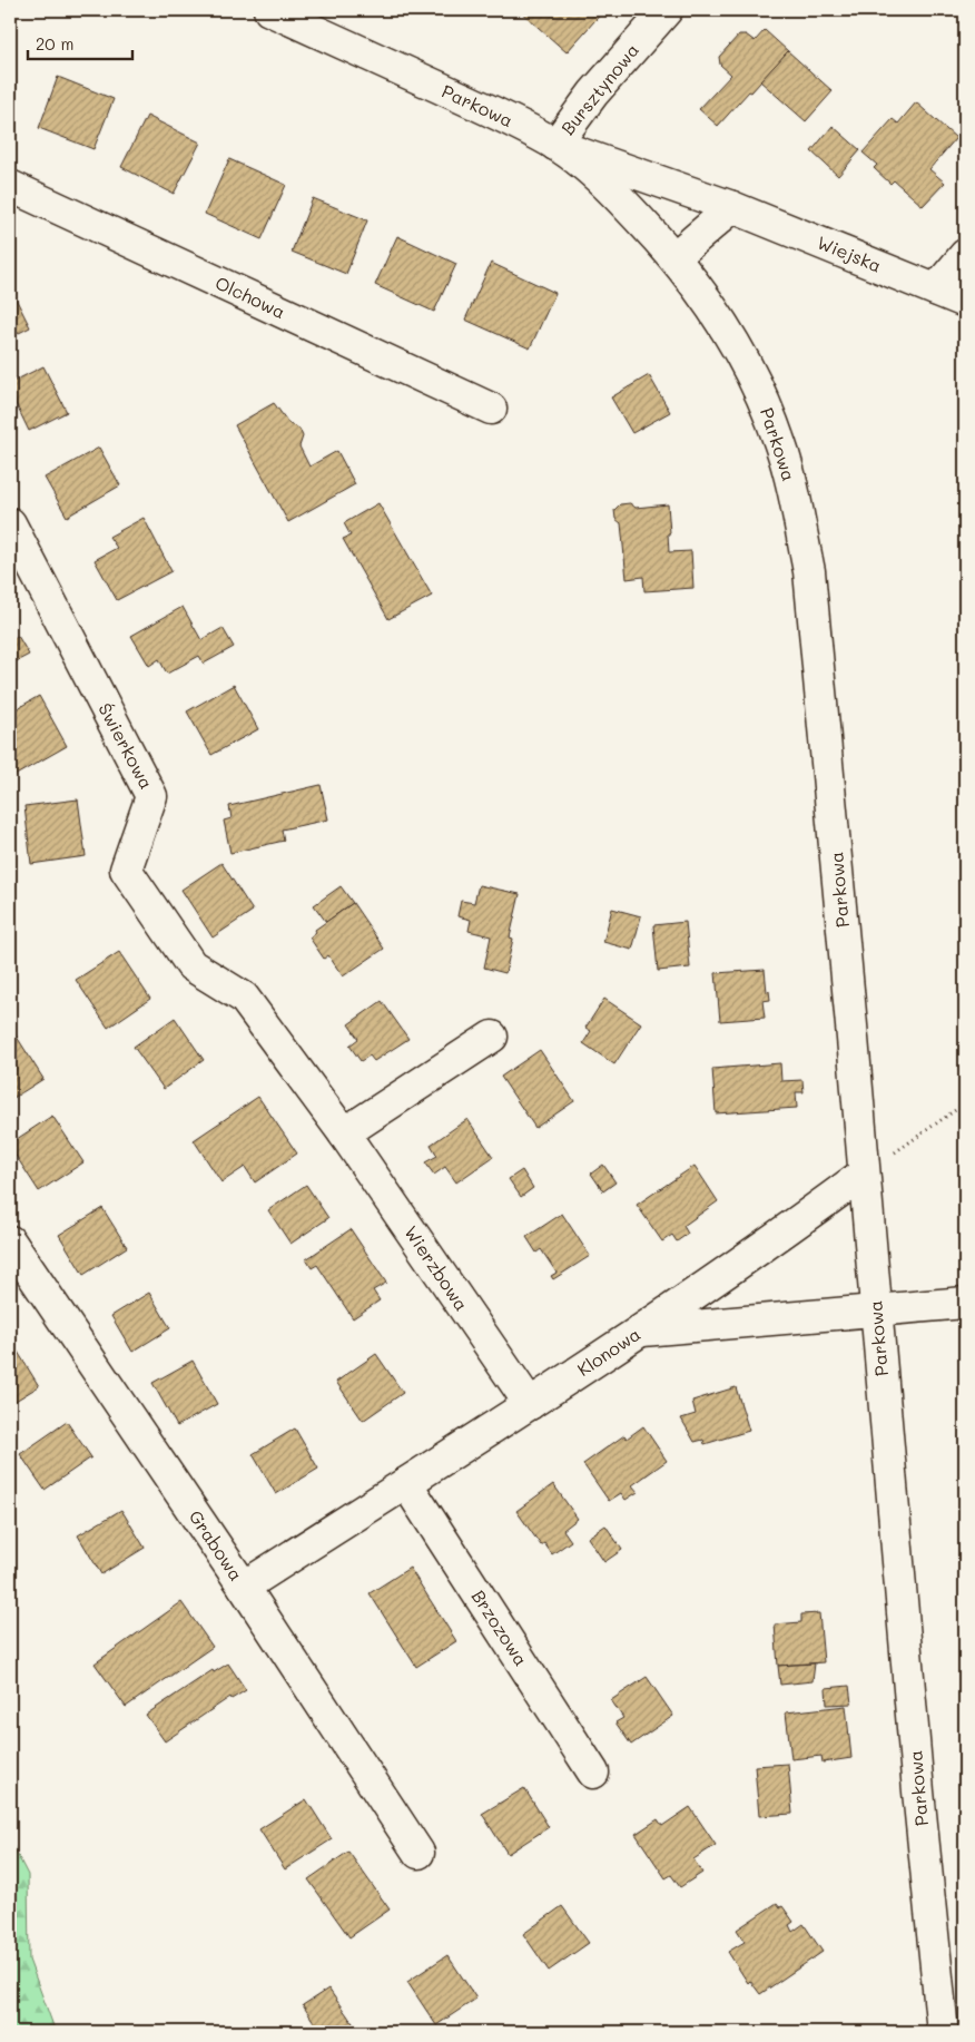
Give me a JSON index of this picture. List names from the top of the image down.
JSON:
{
  "streets": {
    "street": [
      "Bursztynowa",
      "Parkowa",
      "Wiejska",
      "Olchowa",
      "Świerkowa",
      "Wierzbowa",
      "Klonowa",
      "Grabowa",
      "Brzozowa"
    ]
  },
  "crossings": [
    ["Bursztynowa", "Parkowa"],
    ["Bursztynowa", "Wiejska"],
    ["Parkowa", "Wiejska"],
    ["Parkowa", "Klonowa"],
    ["Świerkowa", "Wierzbowa"],
    ["Wierzbowa", "Klonowa"],
    ["Klonowa", "Grabowa"],
    ["Klonowa", "Brzozowa"]
  ],
  "scale_bar": "20 m"
}
